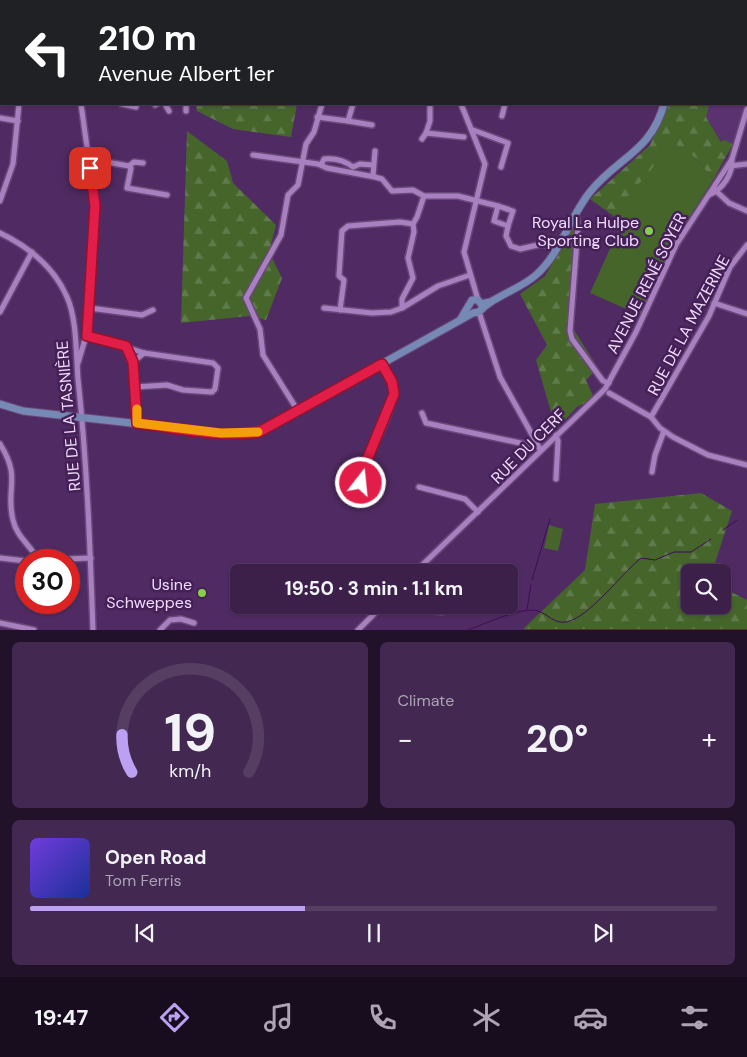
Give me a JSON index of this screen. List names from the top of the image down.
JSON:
{
  "streets": {
    "street": [
      "AVENUE RENÉ SOYER",
      "RUE DE LA MAZERINE",
      "RUE DE LA TASNIÈRE",
      "RUE DU CERF"
    ]
  },
  "crossings": [
    ["AVENUE RENÉ SOYER", "RUE DU CERF"]
  ],
  "places": ["Royal La Hulpe Sporting Club", "Usine Schweppes"],
  "page": {
    "turn": ["210 m", "Avenue Albert 1er"],
    "limit": "30",
    "trip": "19:50 · 3 min · 1.1 km",
    "tile": "Climate",
    "heat": ["−", "20°", "+"],
    "song": ["Open Road", "Tom Ferris"],
    "tabs": "19:47",
    "gauge": ["19", "km/h"]
  }
}
